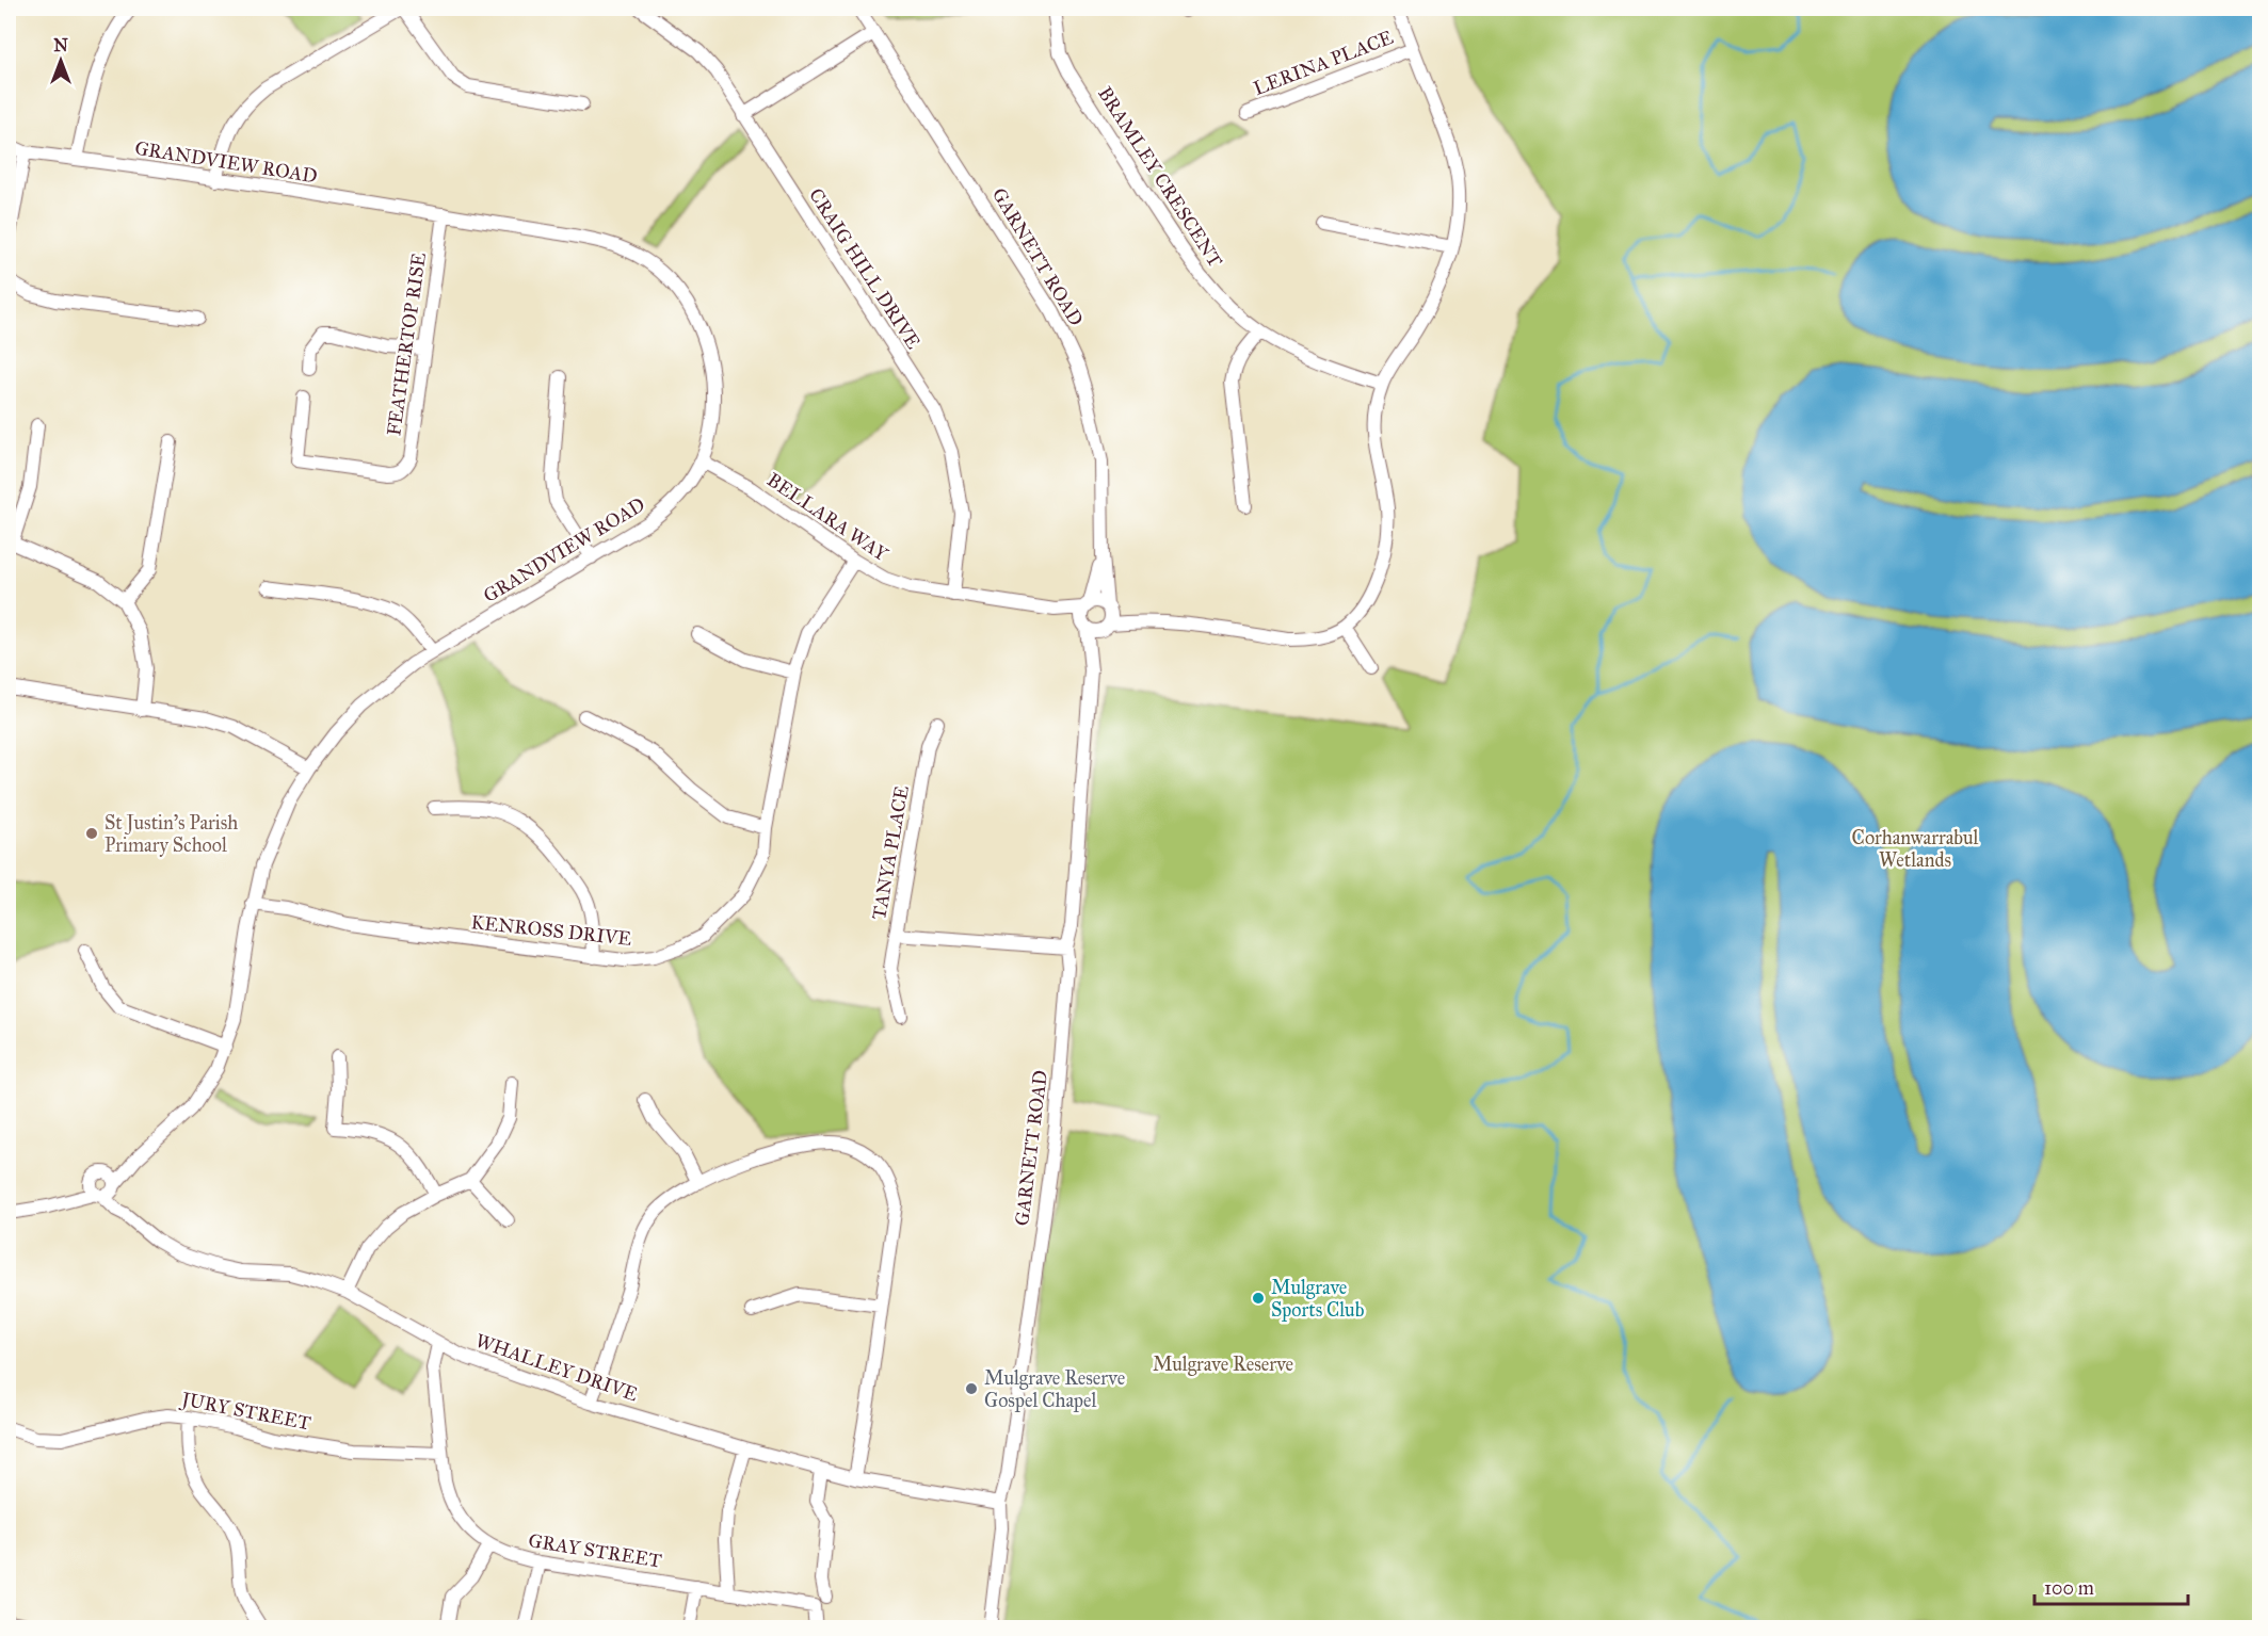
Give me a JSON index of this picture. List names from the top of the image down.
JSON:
{
  "streets": {
    "street": [
      "LERINA PLACE",
      "GRANDVIEW ROAD",
      "BRAMLEY CRESCENT",
      "GARNETT ROAD",
      "CRAIG HILL DRIVE",
      "FEATHERTOP RISE",
      "BELLARA WAY",
      "TANYA PLACE",
      "KENROSS DRIVE",
      "WHALLEY DRIVE",
      "JURY STREET",
      "GRAY STREET"
    ]
  },
  "crossings": [
    ["GRANDVIEW ROAD", "FEATHERTOP RISE"],
    ["GRANDVIEW ROAD", "BELLARA WAY"],
    ["GRANDVIEW ROAD", "KENROSS DRIVE"],
    ["GRANDVIEW ROAD", "WHALLEY DRIVE"],
    ["GARNETT ROAD", "BELLARA WAY"],
    ["GARNETT ROAD", "TANYA PLACE"],
    ["GARNETT ROAD", "WHALLEY DRIVE"],
    ["CRAIG HILL DRIVE", "BELLARA WAY"],
    ["BELLARA WAY", "KENROSS DRIVE"],
    ["WHALLEY DRIVE", "GRAY STREET"],
    ["JURY STREET", "GRAY STREET"]
  ],
  "parks": ["Corhanwarrabul Wetlands", "Mulgrave Reserve"],
  "places": ["St Justin's Parish Primary School", "Mulgrave Sports Club", "Mulgrave Reserve Gospel Chapel"],
  "scale_bar": "100 m",
  "north": "top"
}
